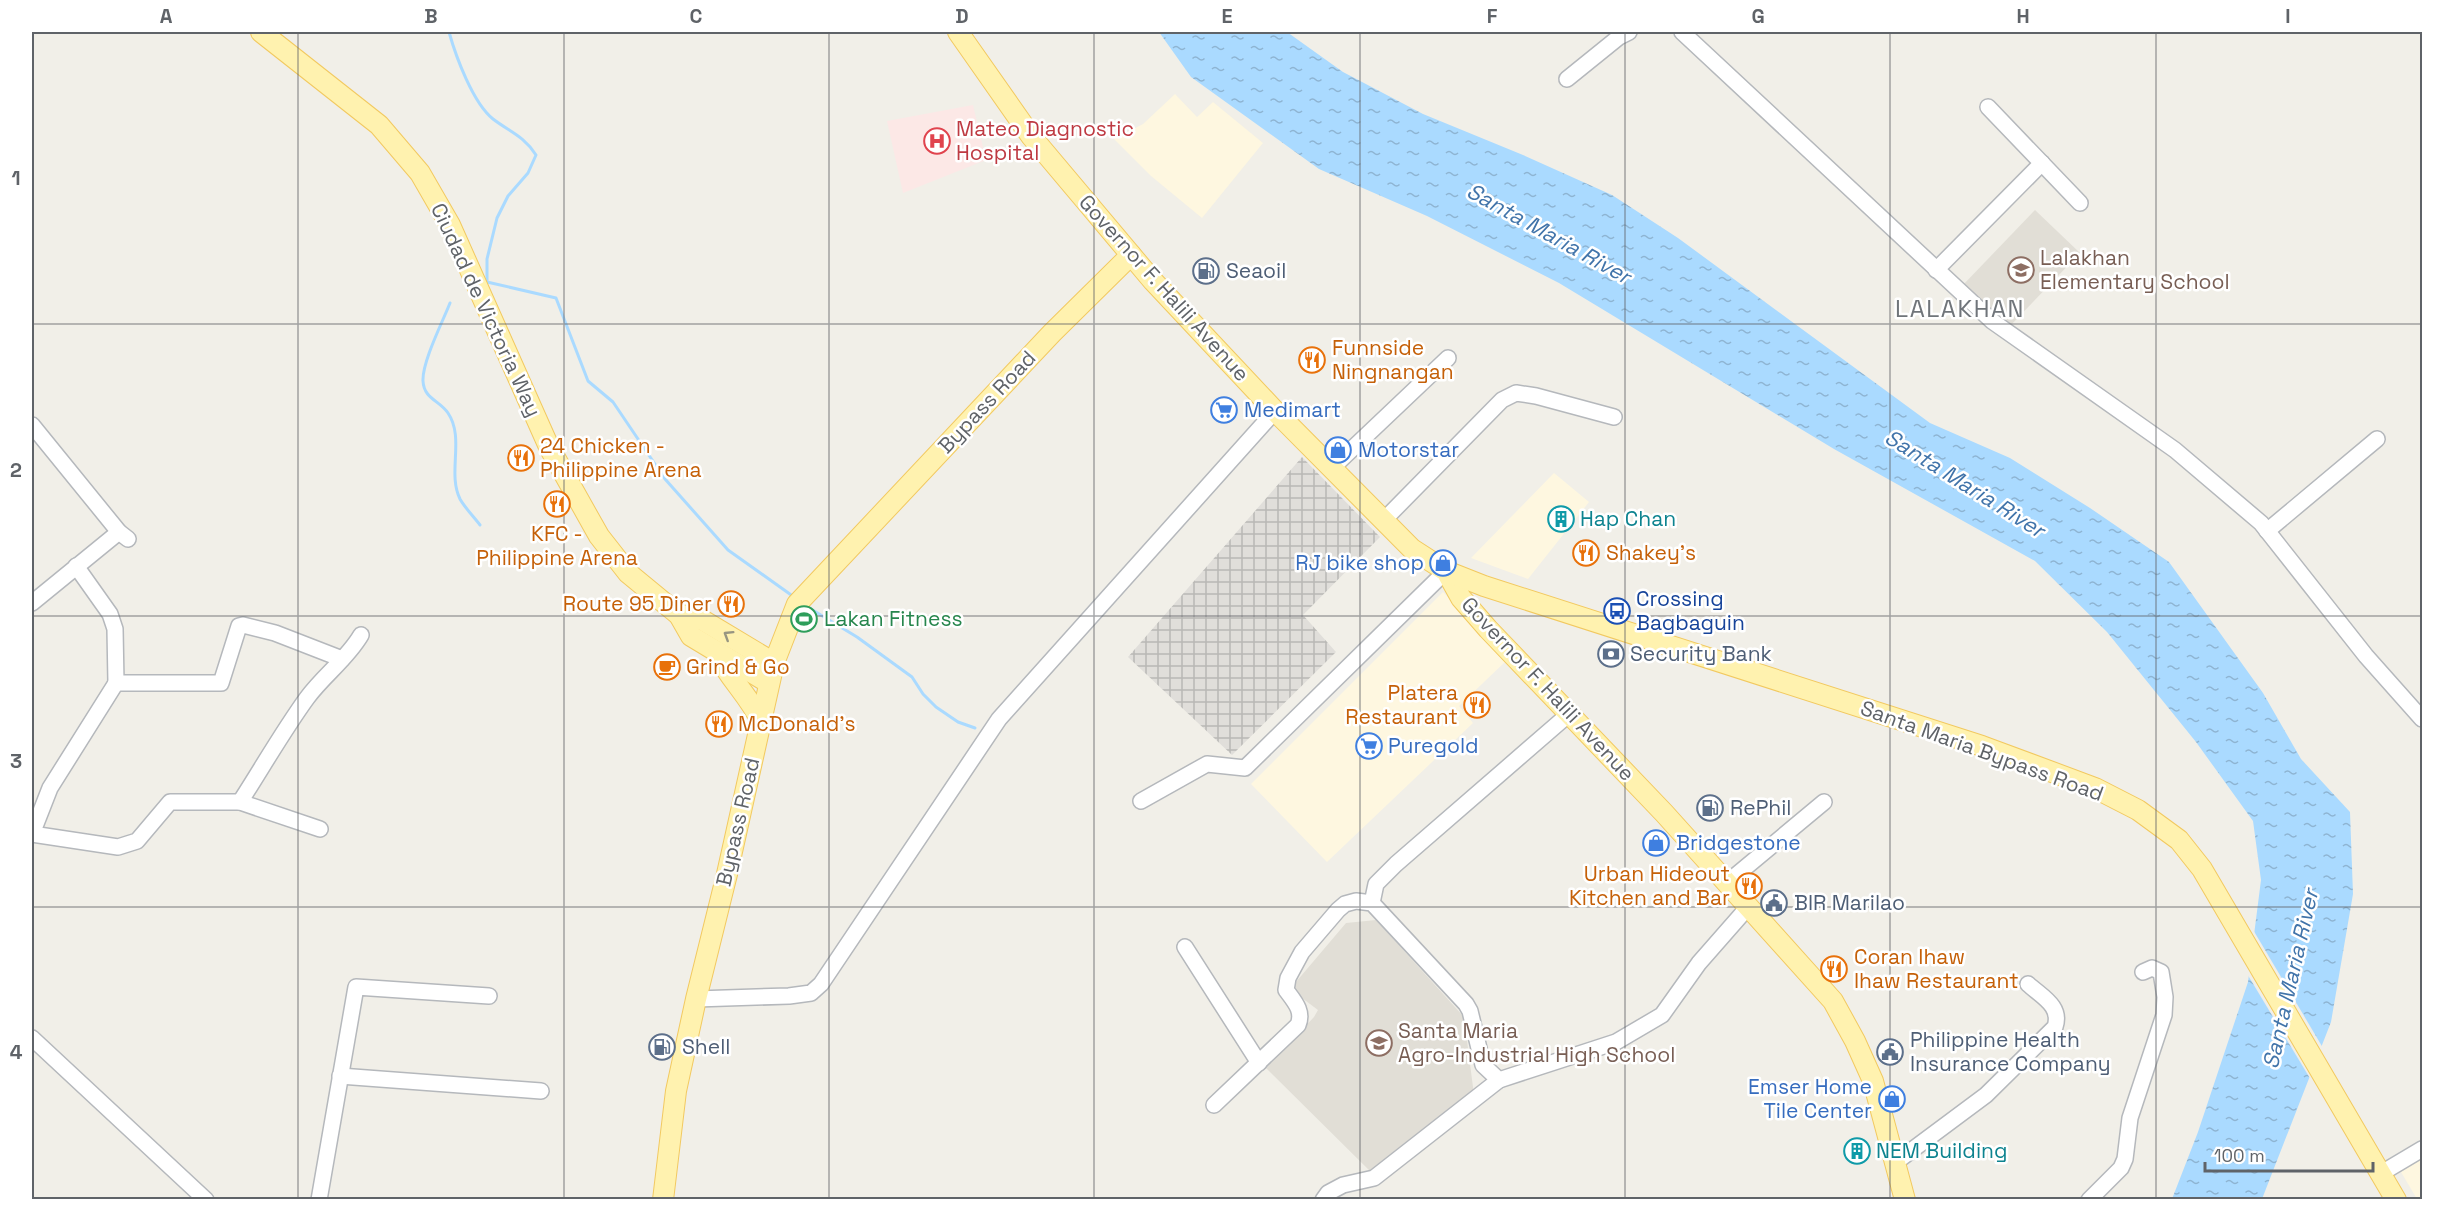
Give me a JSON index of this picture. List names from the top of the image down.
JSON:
{
  "streets": {
    "main road": [
      "Governor F. Halili Avenue",
      "Ciudad de Victoria Way",
      "Bypass Road",
      "Santa Maria Bypass Road"
    ]
  },
  "crossings": [
    ["Governor F. Halili Avenue", "Bypass Road"],
    ["Governor F. Halili Avenue", "Santa Maria Bypass Road"],
    ["Ciudad de Victoria Way", "Bypass Road"]
  ],
  "districts": ["LALAKHAN"],
  "water": ["Santa Maria River"],
  "places": {
    "hospital": ["Mateo Diagnostic Hospital"],
    "school or university": ["Lalakhan Elementary School", "Santa Maria Agro-Industrial High School"],
    "fuel station": ["Seaoil", "RePhil", "Shell"],
    "restaurant": [
      "Funnside Ningnangan",
      "24 Chicken - Philippine Arena",
      "KFC - Philippine Arena",
      "Shakey's",
      "Route 95 Diner",
      "Platera Restaurant",
      "McDonald's",
      "Urban Hideout Kitchen and Bar",
      "Coran Ihaw Ihaw Restaurant"
    ],
    "supermarket": ["Medimart", "Puregold"],
    "shop": [
      "Motorstar",
      "RJ bike shop",
      "Bridgestone",
      "Emser Home Tile Center"
    ],
    "building": ["Hap Chan", "NEM Building"],
    "bus stop": ["Crossing Bagbaguin"],
    "sports": ["Lakan Fitness"],
    "bank": ["Security Bank"],
    "cafe": ["Grind & Go"],
    "public building": ["BIR Marilao", "Philippine Health Insurance Company"]
  },
  "scale_bar": "100 m",
  "grid": {
    "columns": [
      "A",
      "B",
      "C",
      "D",
      "E",
      "F",
      "G",
      "H",
      "I"
    ],
    "rows": [
      "1",
      "2",
      "3",
      "4"
    ]
  }
}
